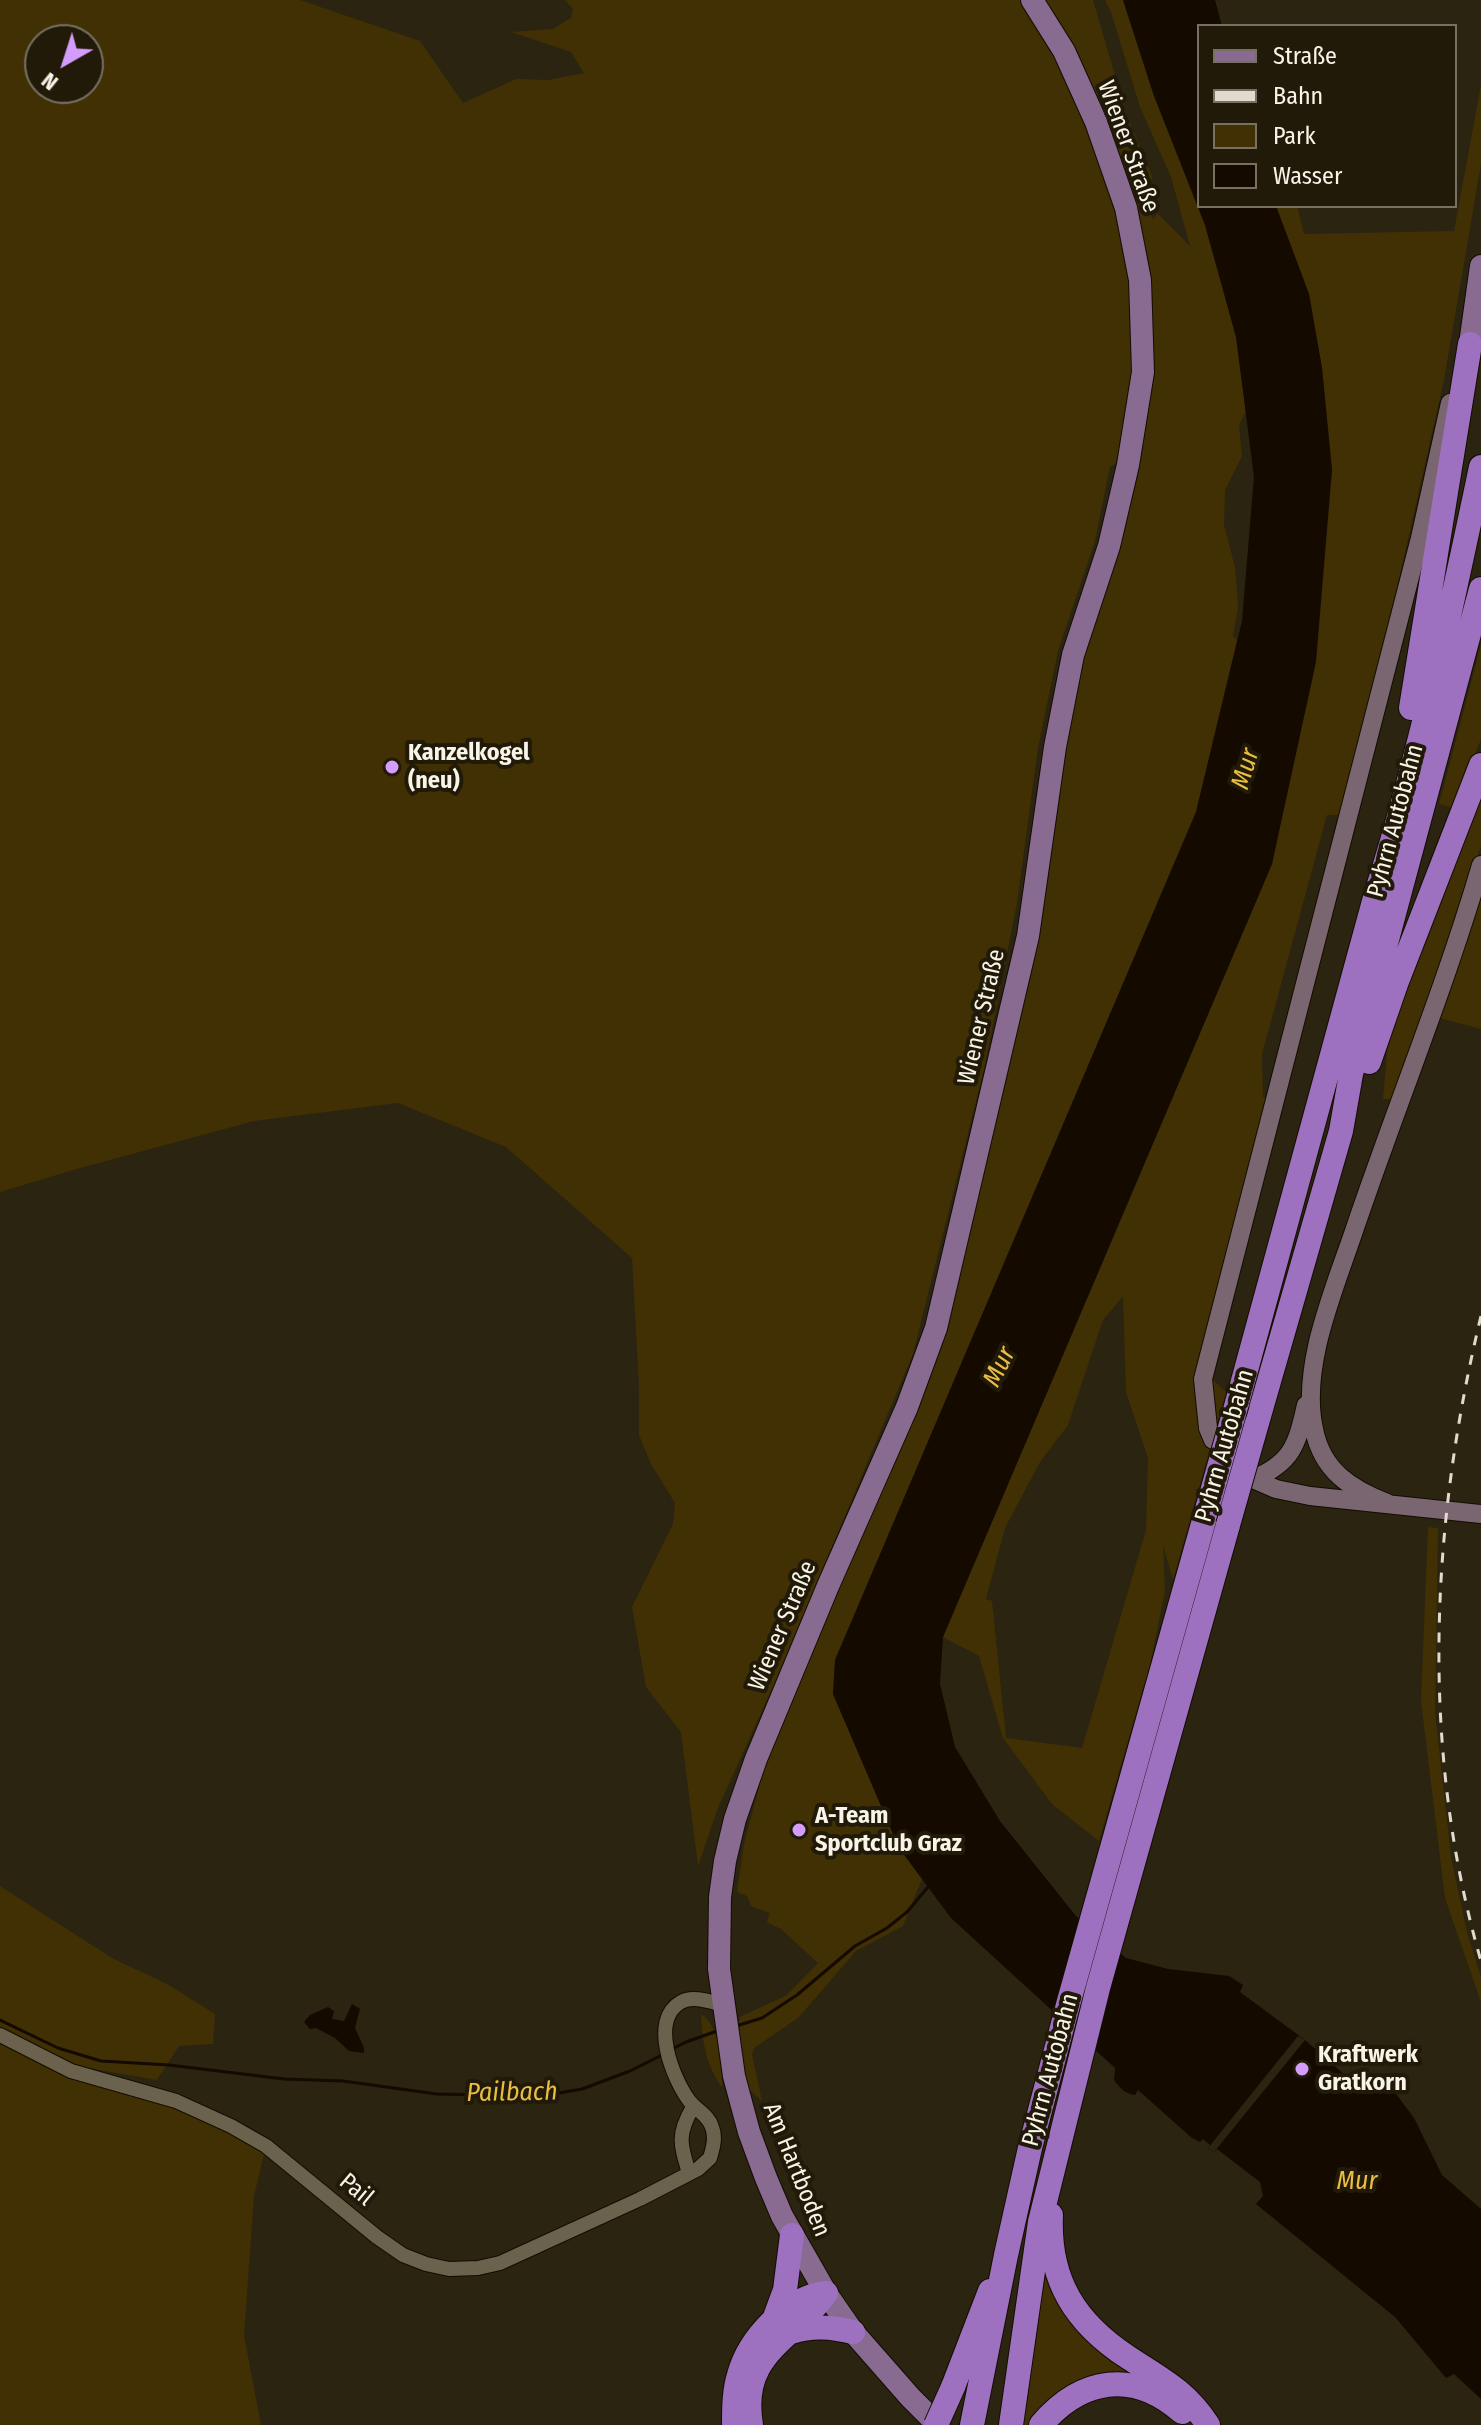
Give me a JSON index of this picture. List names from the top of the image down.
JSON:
{
  "streets": {
    "highway": ["Pyhrn Autobahn"],
    "main road": ["Wiener Straße", "Am Hartboden"],
    "street": ["Pail"]
  },
  "crossings": [
    ["Wiener Straße", "Am Hartboden"],
    ["Wiener Straße", "Pail"],
    ["Am Hartboden", "Pail"]
  ],
  "water": ["Mur", "Pailbach"],
  "places": ["Kanzelkogel (neu)", "A-Team Sportclub Graz", "Kraftwerk Gratkorn"],
  "legend": [
    "Straße",
    "Bahn",
    "Park",
    "Wasser"
  ],
  "north": "bottom left"
}
